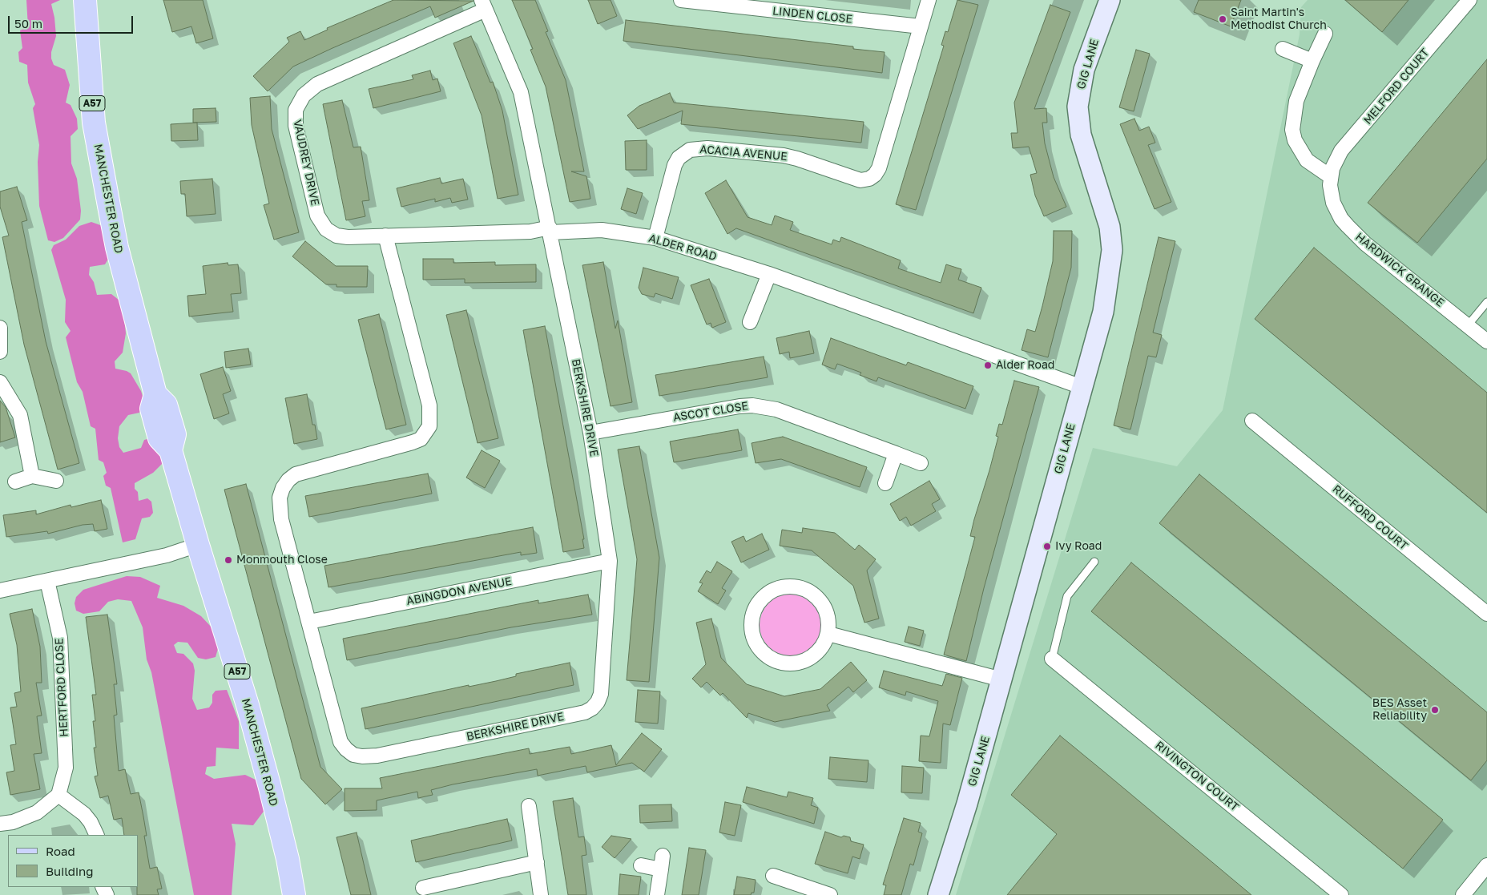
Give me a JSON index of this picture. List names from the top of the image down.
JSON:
{
  "streets": {
    "main road": ["A57", "MANCHESTER ROAD"],
    "street": [
      "LINDEN CLOSE",
      "GIG LANE",
      "MELFORD COURT",
      "ACACIA AVENUE",
      "VAUDREY DRIVE",
      "ALDER ROAD",
      "HARDWICK GRANGE",
      "BERKSHIRE DRIVE",
      "ASCOT CLOSE",
      "RUFFORD COURT",
      "ABINGDON AVENUE",
      "HERTFORD CLOSE",
      "RIVINGTON COURT"
    ]
  },
  "crossings": [
    ["LINDEN CLOSE", "ACACIA AVENUE"],
    ["GIG LANE", "ALDER ROAD"],
    ["MELFORD COURT", "HARDWICK GRANGE"],
    ["ACACIA AVENUE", "ALDER ROAD"],
    ["VAUDREY DRIVE", "ALDER ROAD"],
    ["VAUDREY DRIVE", "BERKSHIRE DRIVE"],
    ["ALDER ROAD", "BERKSHIRE DRIVE"],
    ["BERKSHIRE DRIVE", "ASCOT CLOSE"],
    ["BERKSHIRE DRIVE", "ABINGDON AVENUE"]
  ],
  "places": [
    "Saint Martin's Methodist Church",
    "Alder Road",
    "Ivy Road",
    "Monmouth Close",
    "BES Asset Reliability"
  ],
  "legend": ["Road", "Building"],
  "scale_bar": "50 m"
}
